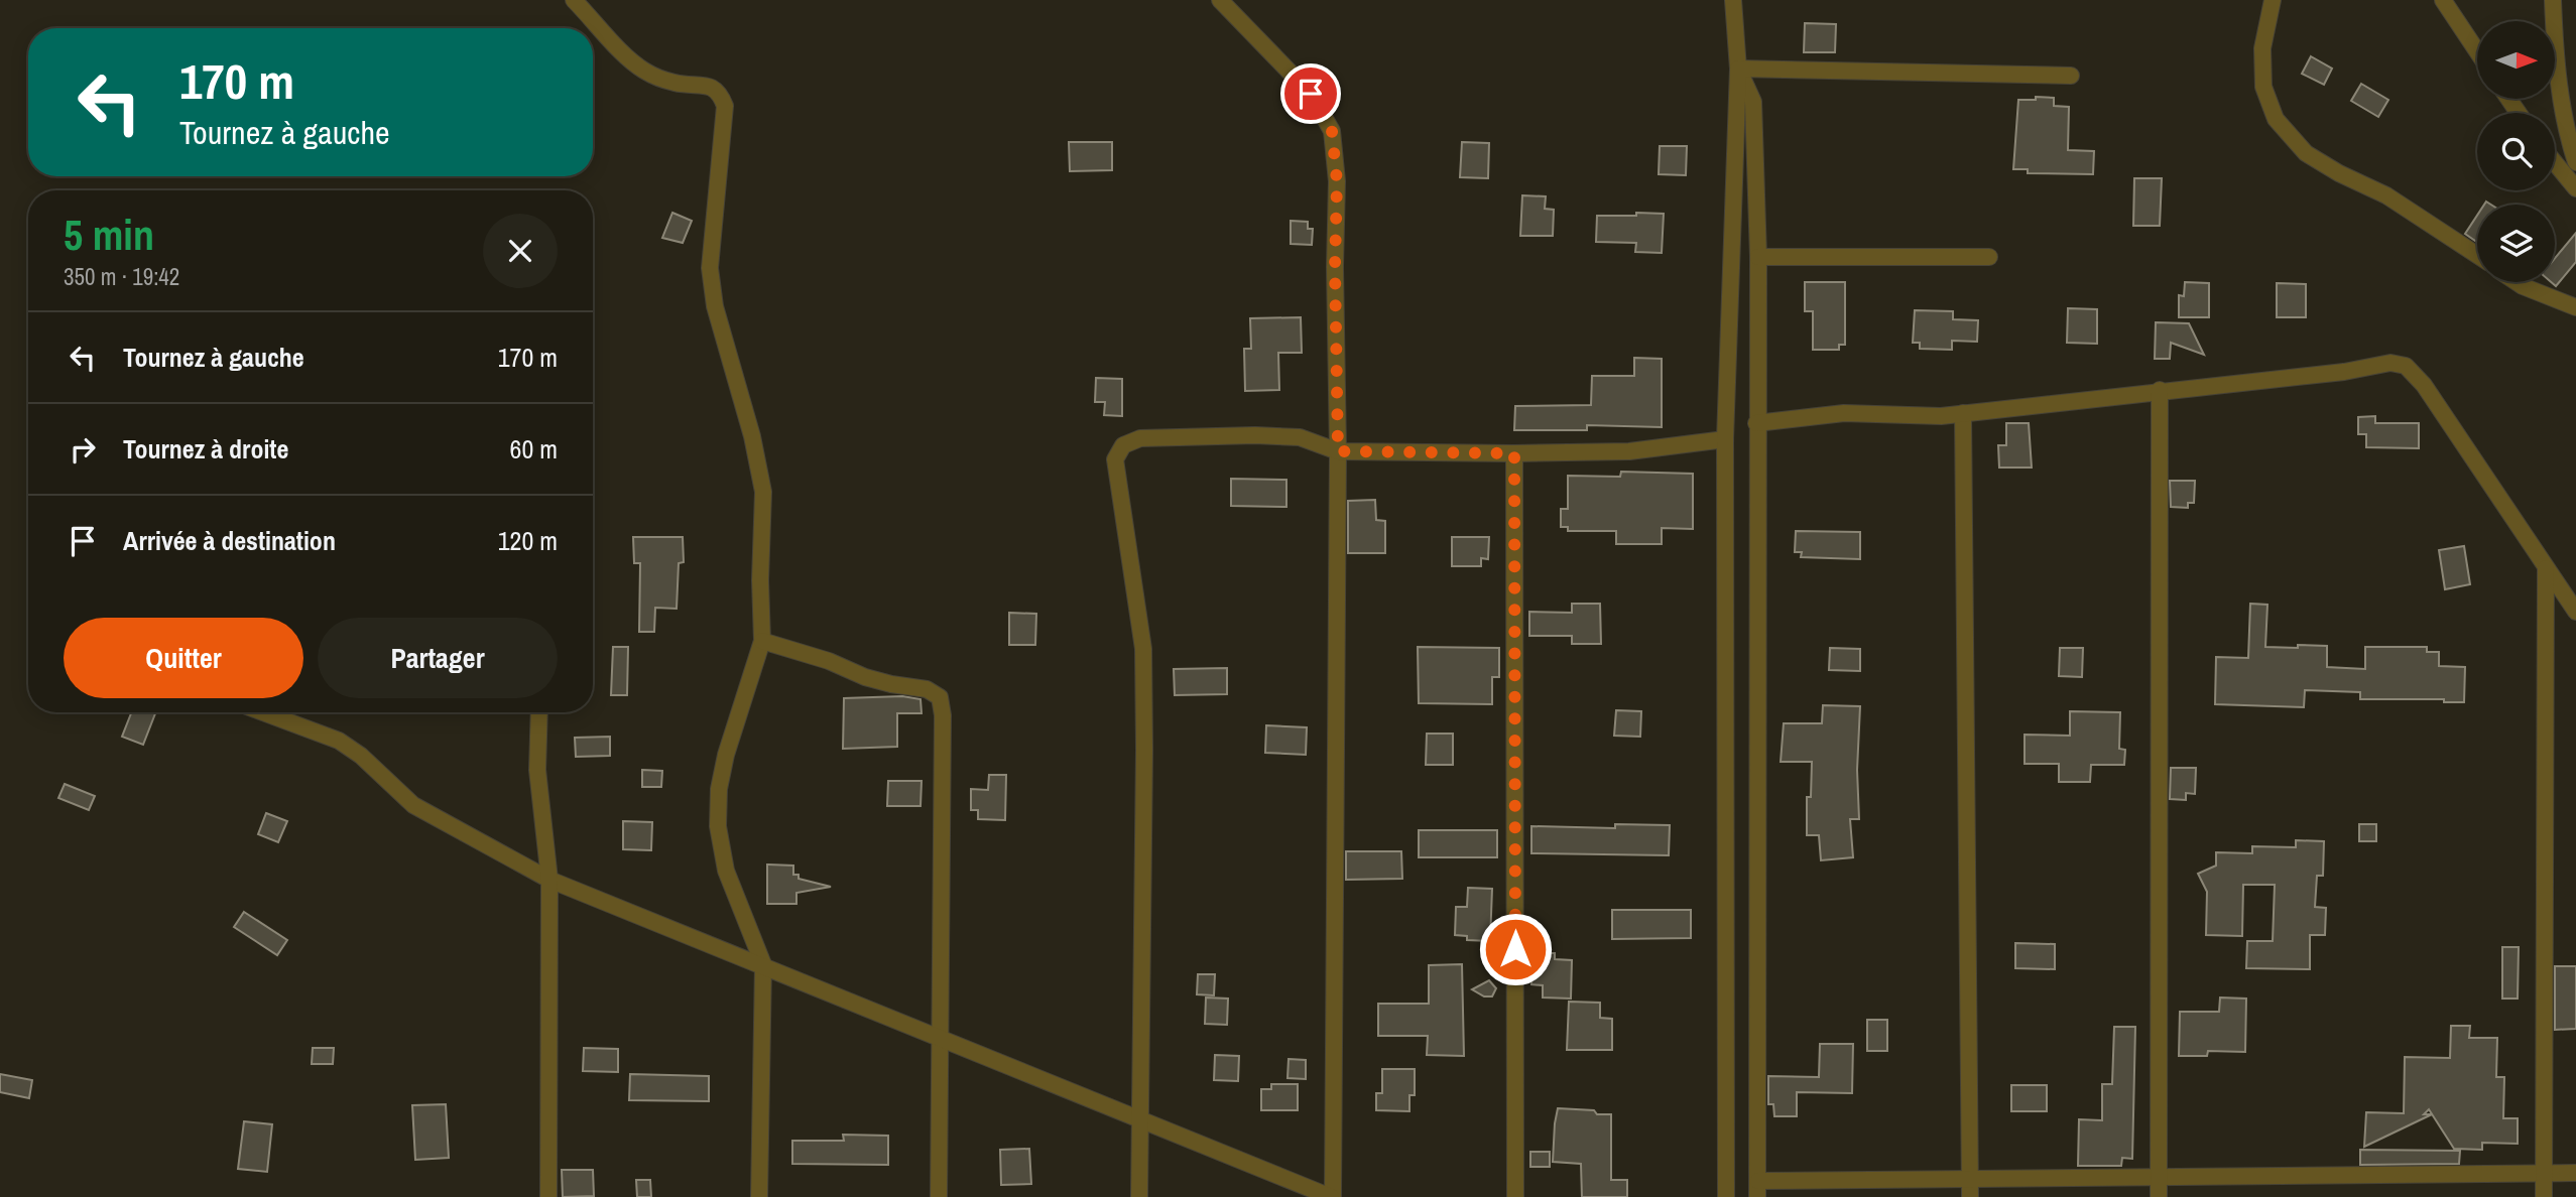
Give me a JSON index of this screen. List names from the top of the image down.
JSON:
{
  "north": "right",
  "page": {
    "turn": ["170 m", "Tournez à gauche"],
    "heading": ["5 min", "350 m · 19:42"],
    "list": [
      {
        "name": "Tournez à gauche",
        "value": "170 m"
      },
      {
        "name": "Tournez à droite",
        "value": "60 m"
      },
      {
        "name": "Arrivée à destination",
        "value": "120 m"
      }
    ],
    "buttons": ["Quitter", "Partager"]
  }
}
